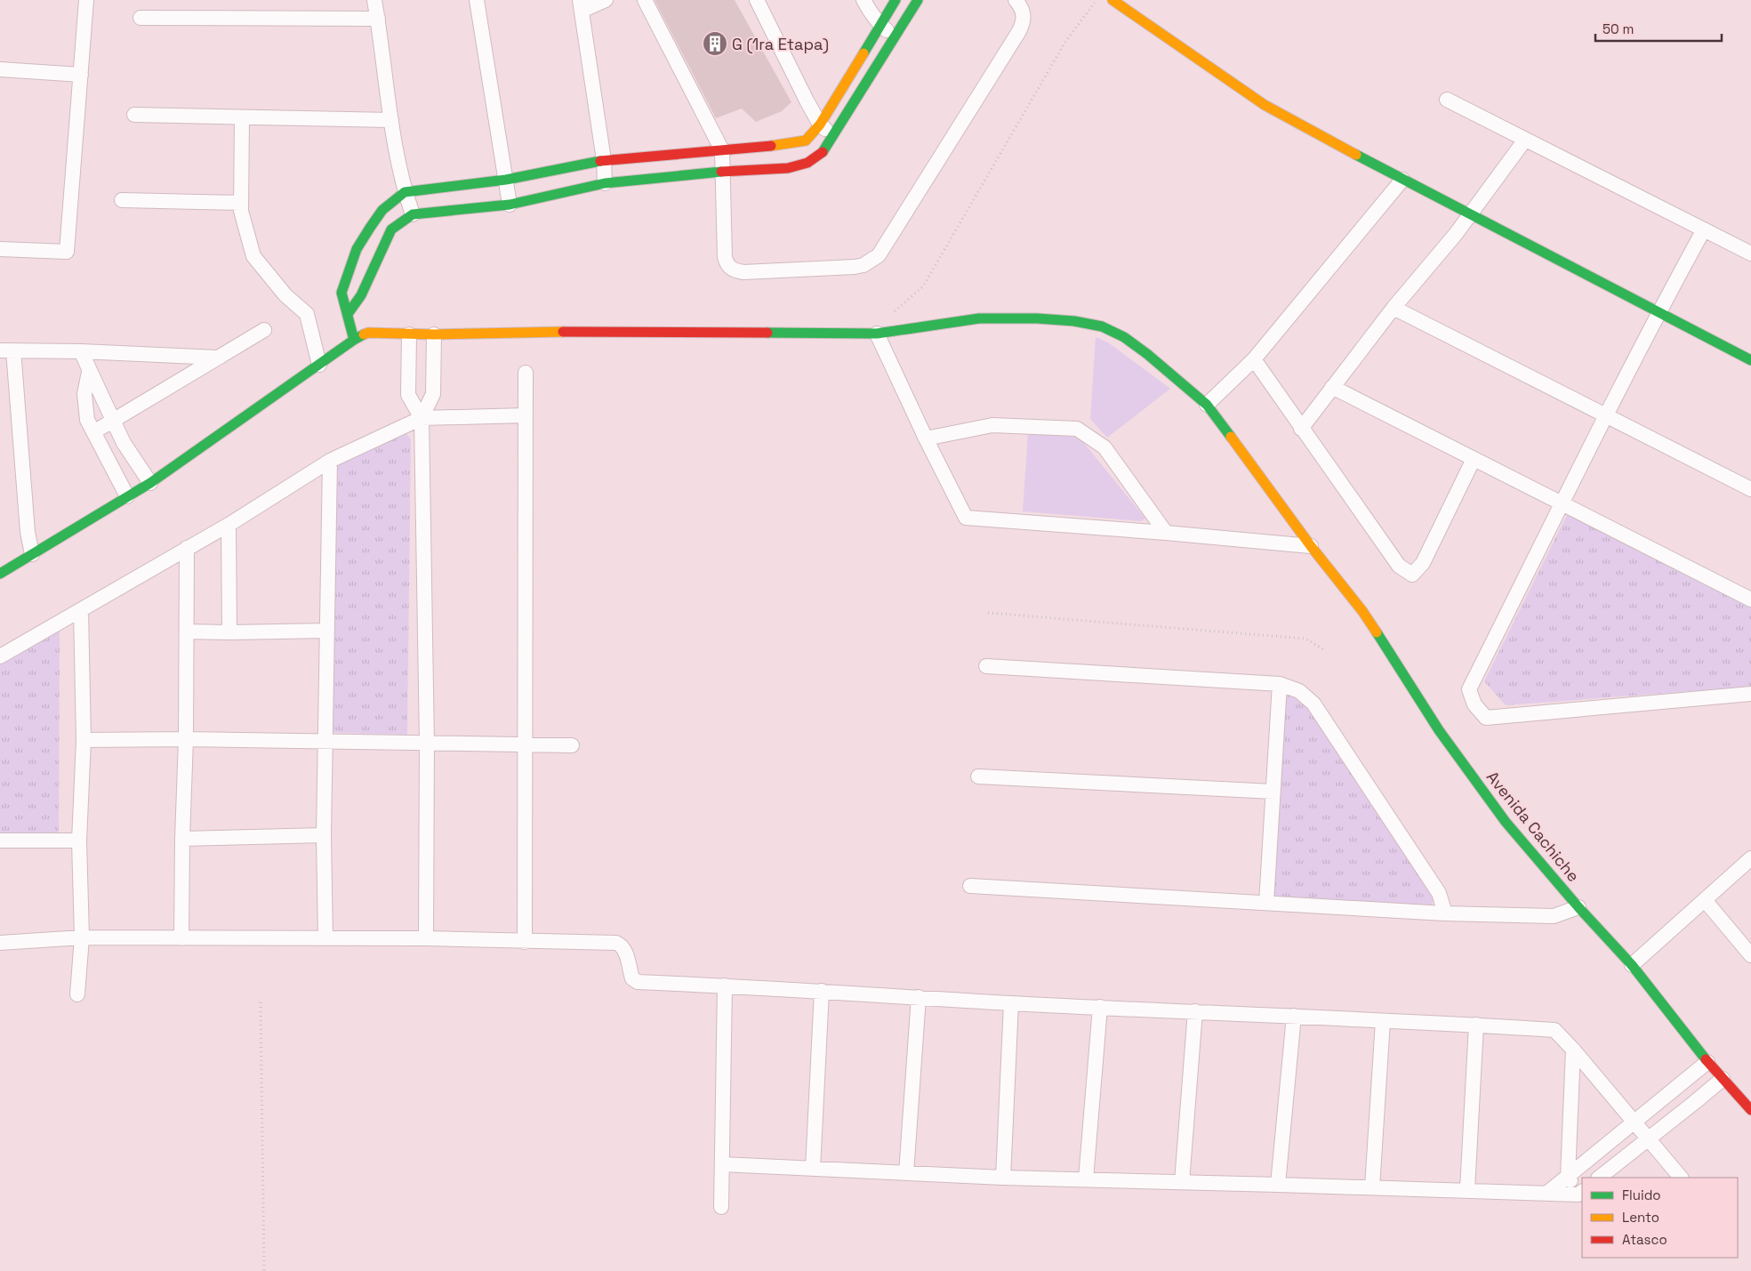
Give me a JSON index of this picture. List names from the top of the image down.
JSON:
{
  "streets": {
    "street": ["Avenida Cachiche"]
  },
  "places": {
    "building": ["G (1ra Etapa)"]
  },
  "legend": ["Fluido", "Lento", "Atasco"],
  "scale_bar": "50 m"
}
